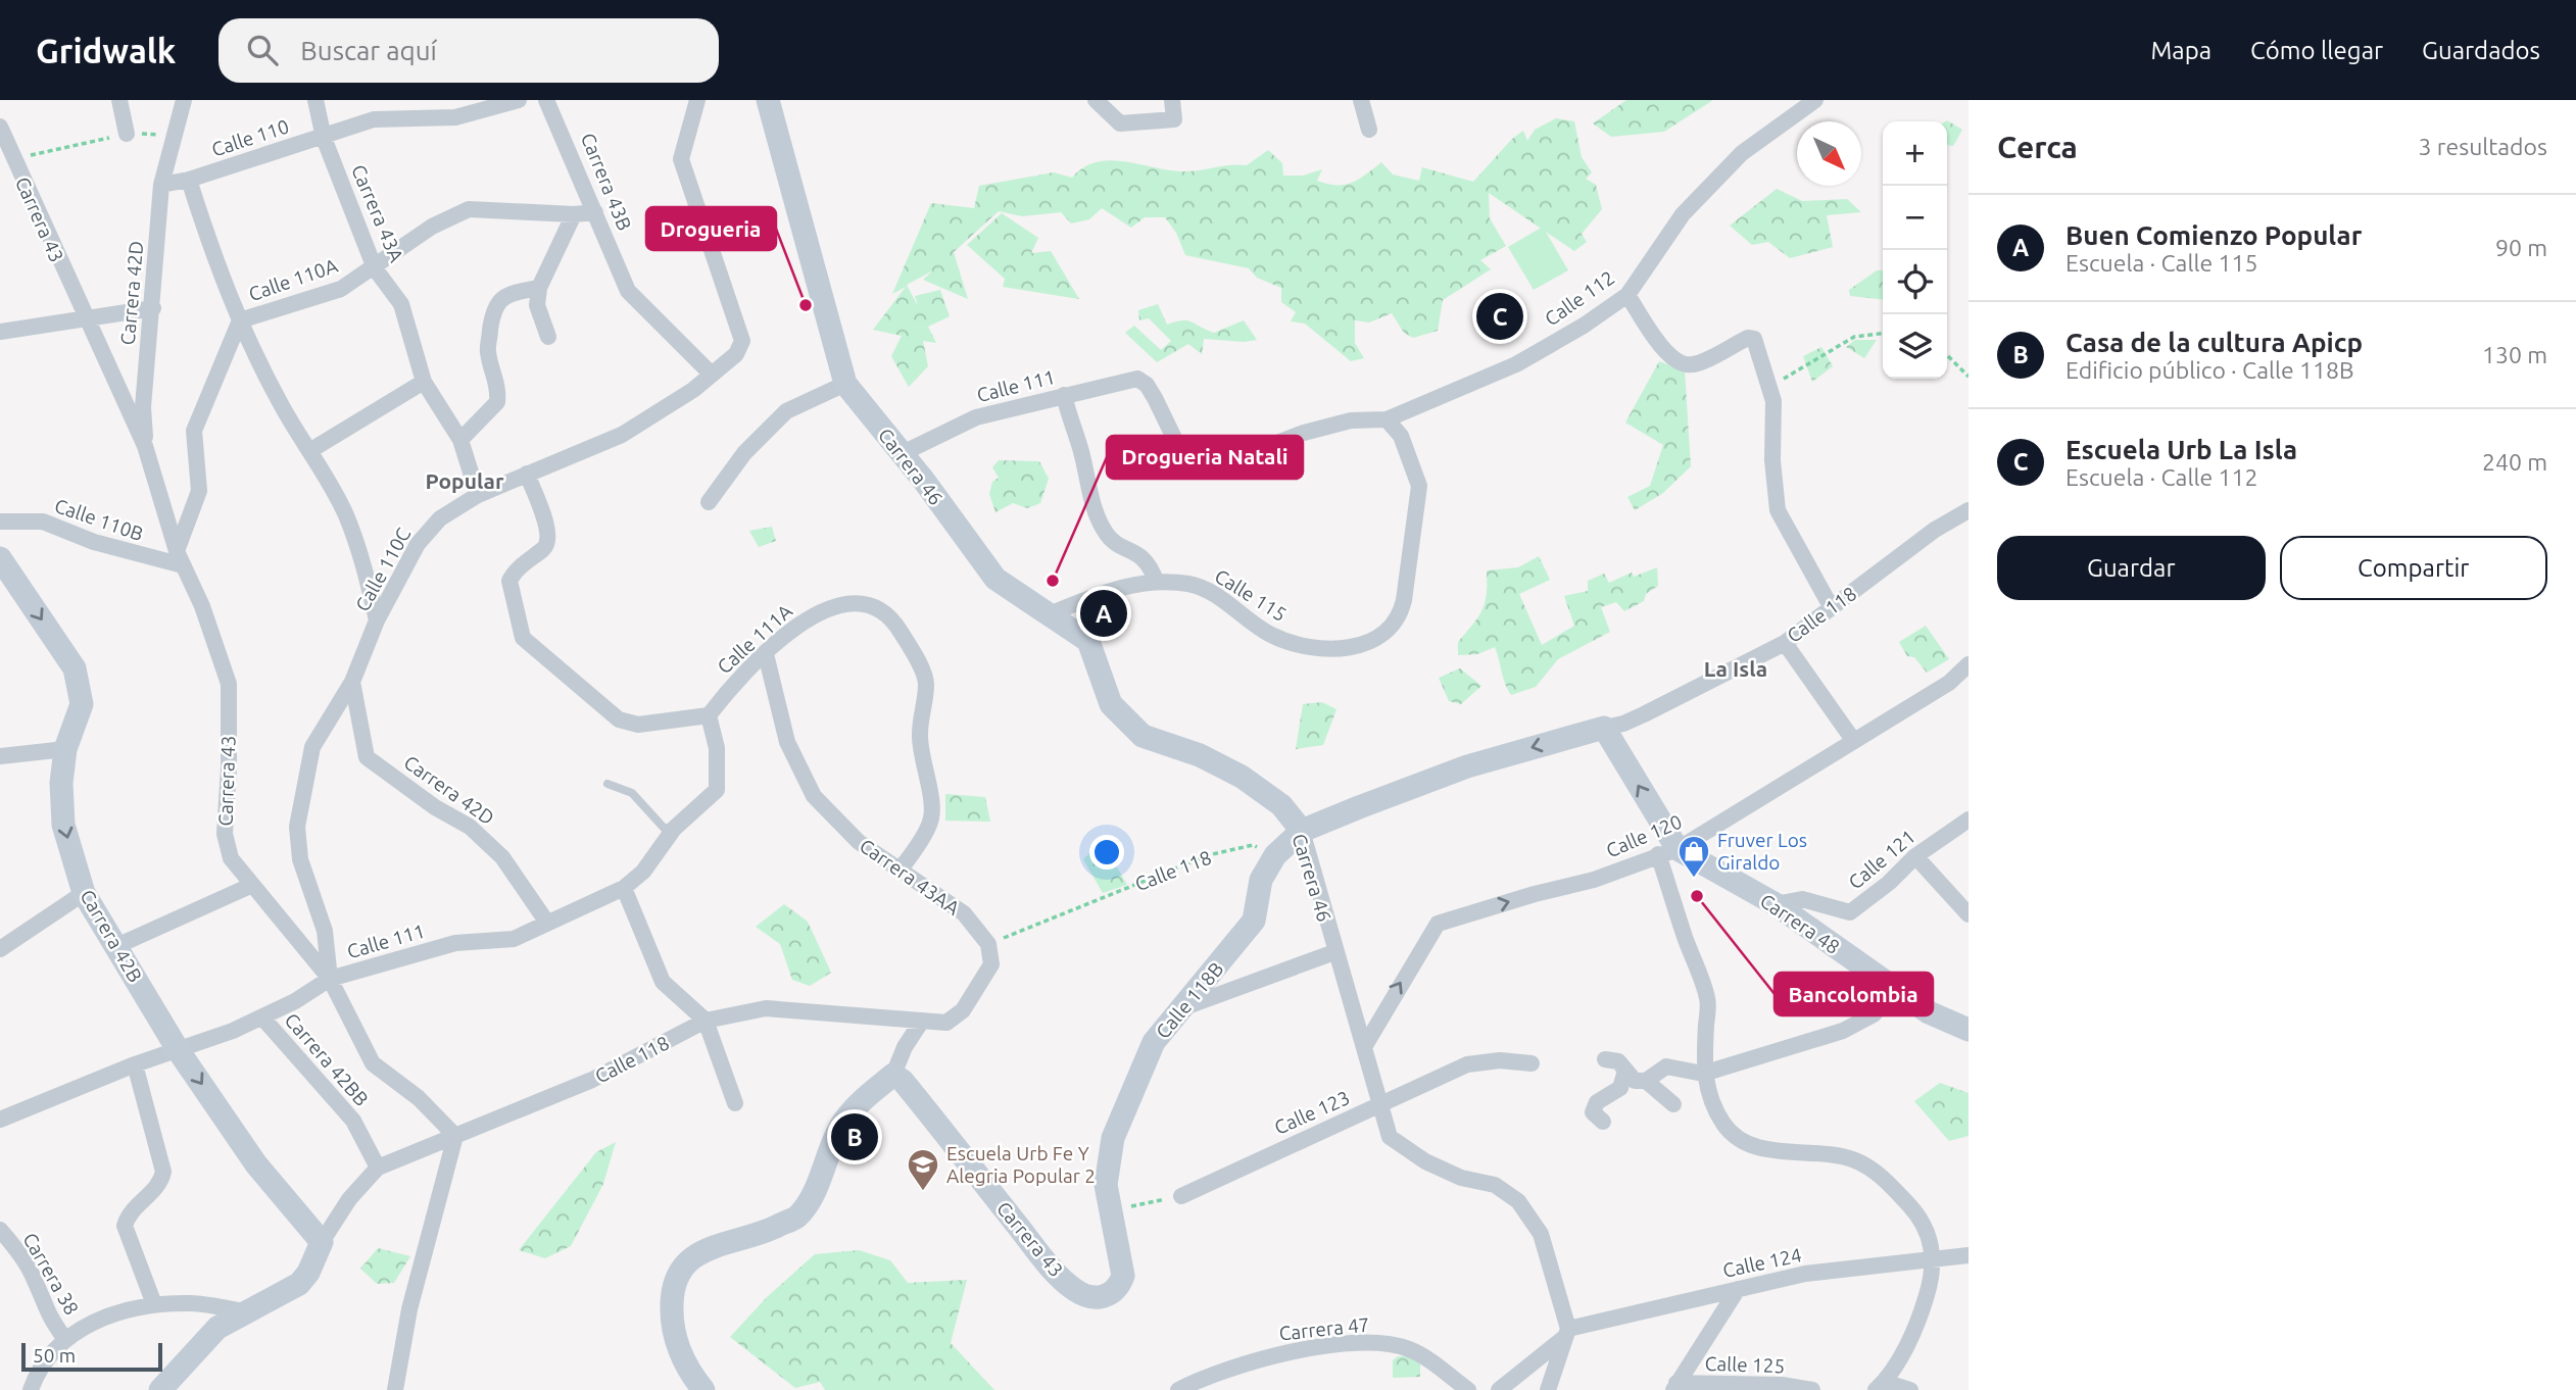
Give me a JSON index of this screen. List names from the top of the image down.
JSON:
{
  "streets": {
    "street": [
      "Calle 110",
      "Carrera 43B",
      "Carrera 43A",
      "Carrera 43",
      "Calle 110A",
      "Carrera 42D",
      "Calle 112",
      "Calle 111",
      "Carrera 46",
      "Calle 110B",
      "Calle 110C",
      "Calle 115",
      "Calle 118",
      "Calle 111A",
      "Calle 120",
      "Calle 121",
      "Carrera 43AA",
      "Carrera 48",
      "Carrera 42B",
      "Calle 118B",
      "Carrera 42BB",
      "Calle 123",
      "Calle 124",
      "Carrera 38",
      "Carrera 47",
      "Calle 125"
    ]
  },
  "crossings": [
    ["Calle 110", "Carrera 43A"],
    ["Calle 110", "Carrera 42D"],
    ["Carrera 43B", "Calle 110A"],
    ["Carrera 43B", "Calle 110C"],
    ["Carrera 43A", "Calle 110A"],
    ["Carrera 43A", "Calle 110C"],
    ["Carrera 43", "Carrera 42D"],
    ["Carrera 43", "Calle 111"],
    ["Carrera 43", "Calle 110B"],
    ["Carrera 43", "Calle 110C"],
    ["Carrera 43", "Calle 118"],
    ["Carrera 43", "Calle 118B"],
    ["Carrera 42D", "Calle 111"],
    ["Carrera 42D", "Calle 110C"],
    ["Calle 112", "Calle 111"],
    ["Calle 112", "Calle 115"],
    ["Calle 111", "Carrera 46"],
    ["Calle 111", "Calle 110C"],
    ["Calle 111", "Calle 111A"],
    ["Calle 111", "Carrera 42B"],
    ["Calle 111", "Carrera 42BB"],
    ["Carrera 46", "Calle 115"],
    ["Carrera 46", "Calle 118"],
    ["Carrera 46", "Calle 120"],
    ["Carrera 46", "Calle 118B"],
    ["Carrera 46", "Calle 123"],
    ["Carrera 46", "Calle 124"],
    ["Calle 118", "Carrera 43AA"],
    ["Calle 118", "Carrera 48"],
    ["Calle 118", "Carrera 42B"],
    ["Calle 118", "Calle 118B"],
    ["Calle 118", "Carrera 42BB"],
    ["Calle 111A", "Carrera 43AA"],
    ["Calle 120", "Carrera 48"],
    ["Calle 121", "Carrera 48"]
  ],
  "one_way": ["Calle 120", "Carrera 42B"],
  "districts": ["Popular", "La Isla"],
  "places": {
    "other": ["Drogueria", "Drogueria Natali", "Bancolombia"],
    "shop": ["Fruver Los Giraldo"],
    "school or university": ["Escuela Urb Fe Y Alegria Popular 2"]
  },
  "scale_bar": "50 m",
  "north": "bottom right",
  "page": {
    "header": "Gridwalk",
    "search": "Buscar aquí",
    "nav": ["Mapa", "Cómo llegar", "Guardados"],
    "heading": ["Cerca", "3 resultados"],
    "map_buttons": ["+", "−"],
    "list": [
      {
        "mark": "A",
        "name": "Buen Comienzo Popular",
        "note": "Escuela · Calle 115",
        "value": "90 m"
      },
      {
        "mark": "B",
        "name": "Casa de la cultura Apicp",
        "note": "Edificio público · Calle 118B",
        "value": "130 m"
      },
      {
        "mark": "C",
        "name": "Escuela Urb La Isla",
        "note": "Escuela · Calle 112",
        "value": "240 m"
      }
    ],
    "pins": ["C", "A", "B"],
    "buttons": ["Guardar", "Compartir"],
    "scale": "50 m"
  }
}
